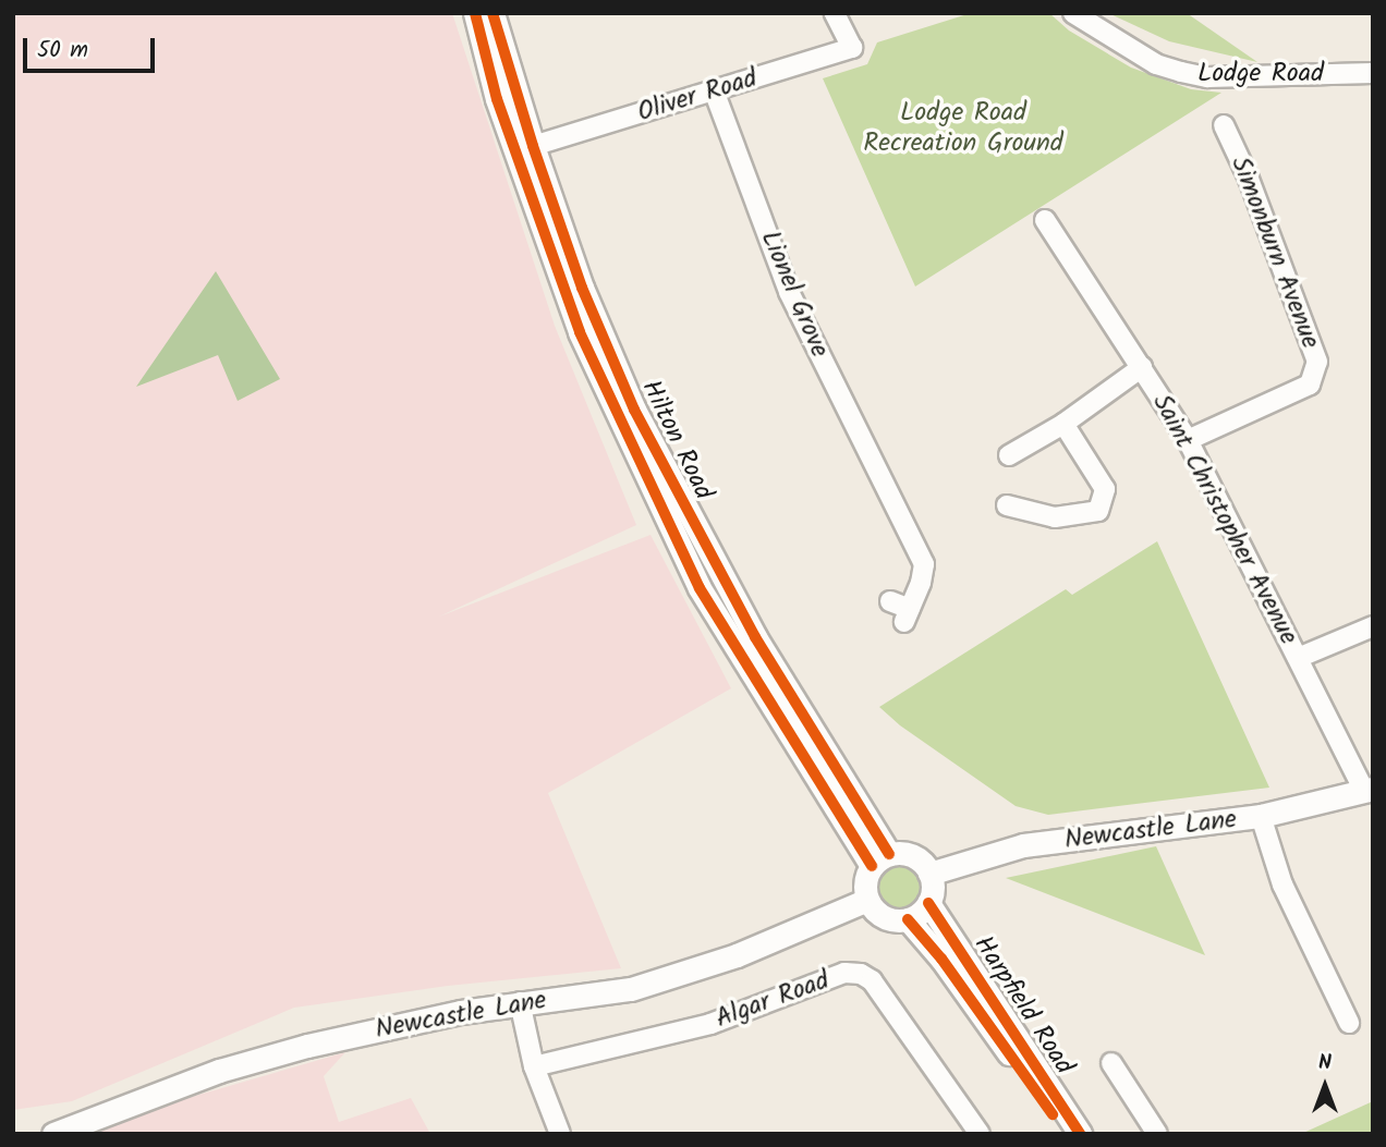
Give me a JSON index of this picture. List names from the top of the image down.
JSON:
{
  "streets": {
    "street": [
      "Lodge Road",
      "Oliver Road",
      "Simonburn Avenue",
      "Lionel Grove",
      "Hilton Road",
      "Saint Christopher Avenue",
      "Newcastle Lane",
      "Algar Road",
      "Harpfield Road"
    ]
  },
  "crossings": [
    ["Oliver Road", "Lionel Grove"],
    ["Oliver Road", "Hilton Road"],
    ["Simonburn Avenue", "Saint Christopher Avenue"],
    ["Hilton Road", "Newcastle Lane"],
    ["Hilton Road", "Harpfield Road"],
    ["Saint Christopher Avenue", "Newcastle Lane"],
    ["Newcastle Lane", "Harpfield Road"]
  ],
  "parks": ["Lodge Road Recreation Ground"],
  "scale_bar": "50 m",
  "north": "top"
}
